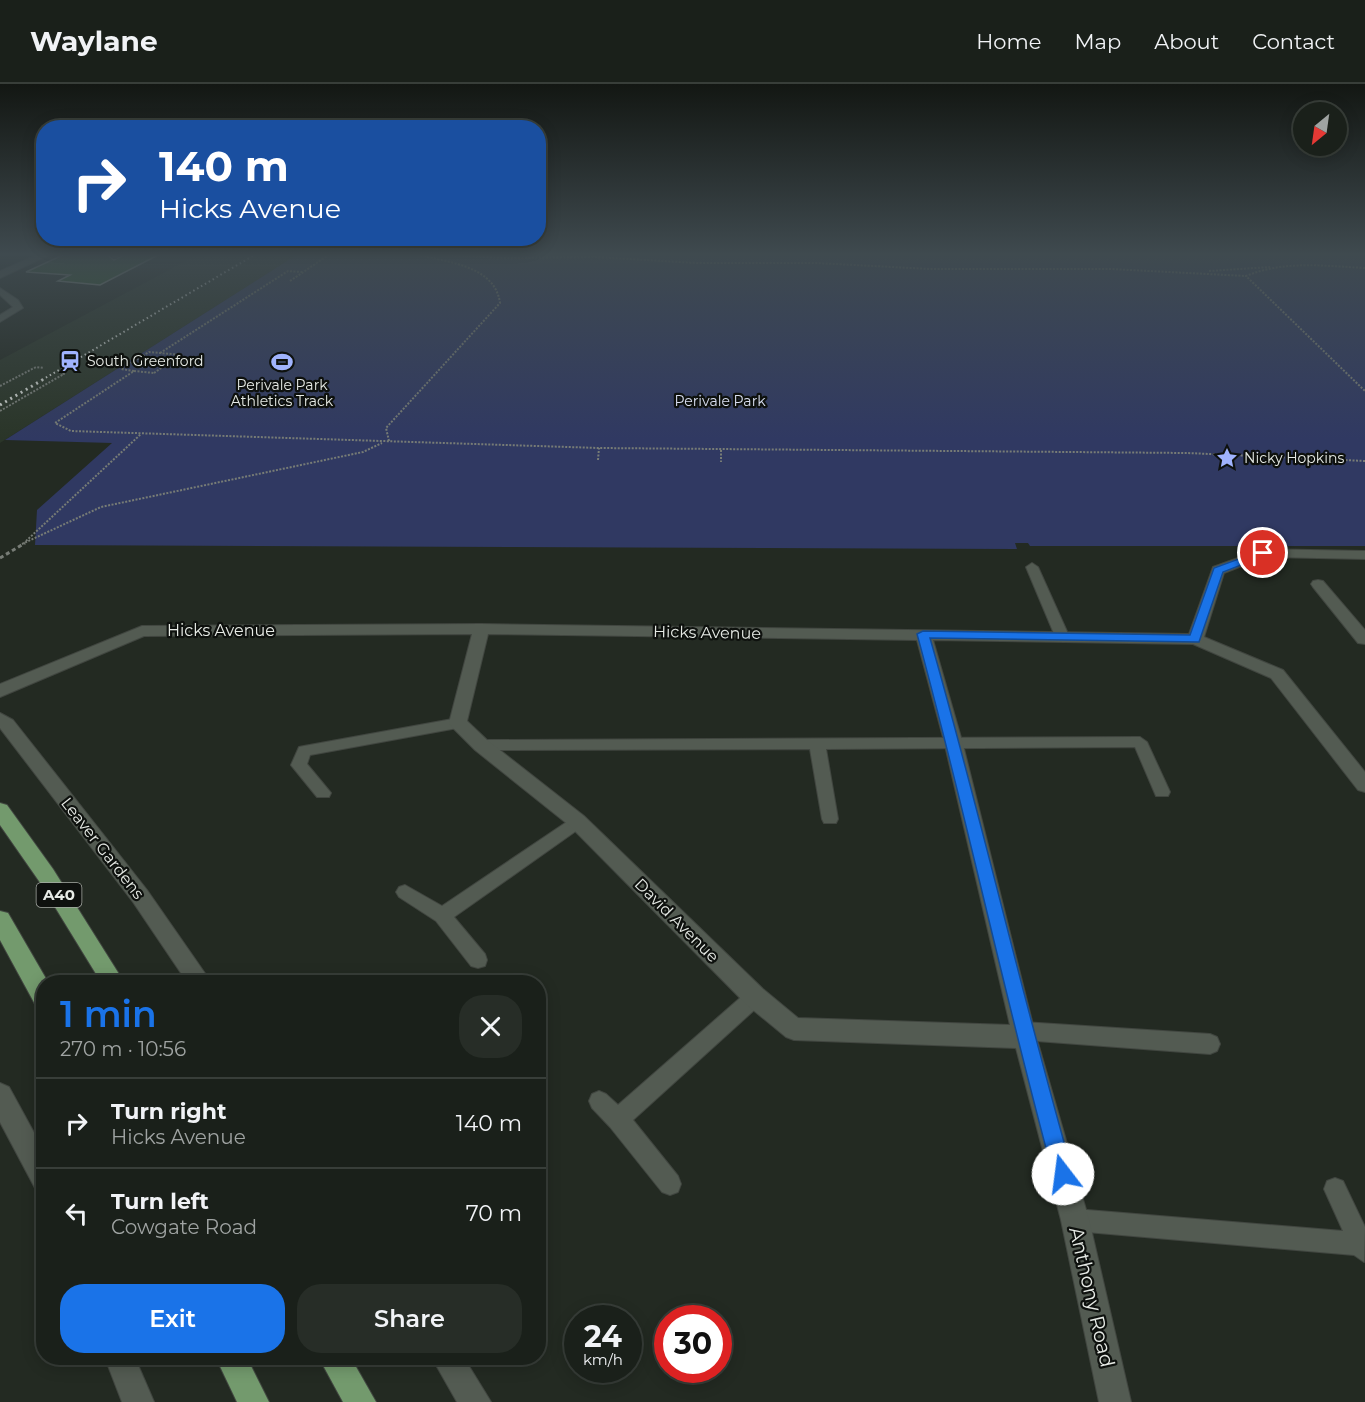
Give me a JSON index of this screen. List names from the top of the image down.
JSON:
{
  "streets": {
    "highway": ["A40"],
    "street": [
      "Hicks Avenue",
      "Leaver Gardens",
      "David Avenue",
      "Anthony Road"
    ]
  },
  "crossings": [
    ["Hicks Avenue", "Anthony Road"],
    ["David Avenue", "Anthony Road"]
  ],
  "parks": ["Perivale Park"],
  "places": {
    "station": ["South Greenford"],
    "sports": ["Perivale Park Athletics Track"],
    "place": ["Nicky Hopkins"]
  },
  "north": "bottom left",
  "page": {
    "header": "Waylane",
    "nav": [
      "Home",
      "Map",
      "About",
      "Contact"
    ],
    "turn": ["140 m", "Hicks Avenue"],
    "heading": ["1 min", "270 m · 10:56"],
    "list": [
      {
        "name": "Turn right",
        "note": "Hicks Avenue",
        "value": "140 m"
      },
      {
        "name": "Turn left",
        "note": "Cowgate Road",
        "value": "70 m"
      }
    ],
    "buttons": ["Exit", "Share"],
    "speed": "24 km/h",
    "limit": "30"
  }
}
